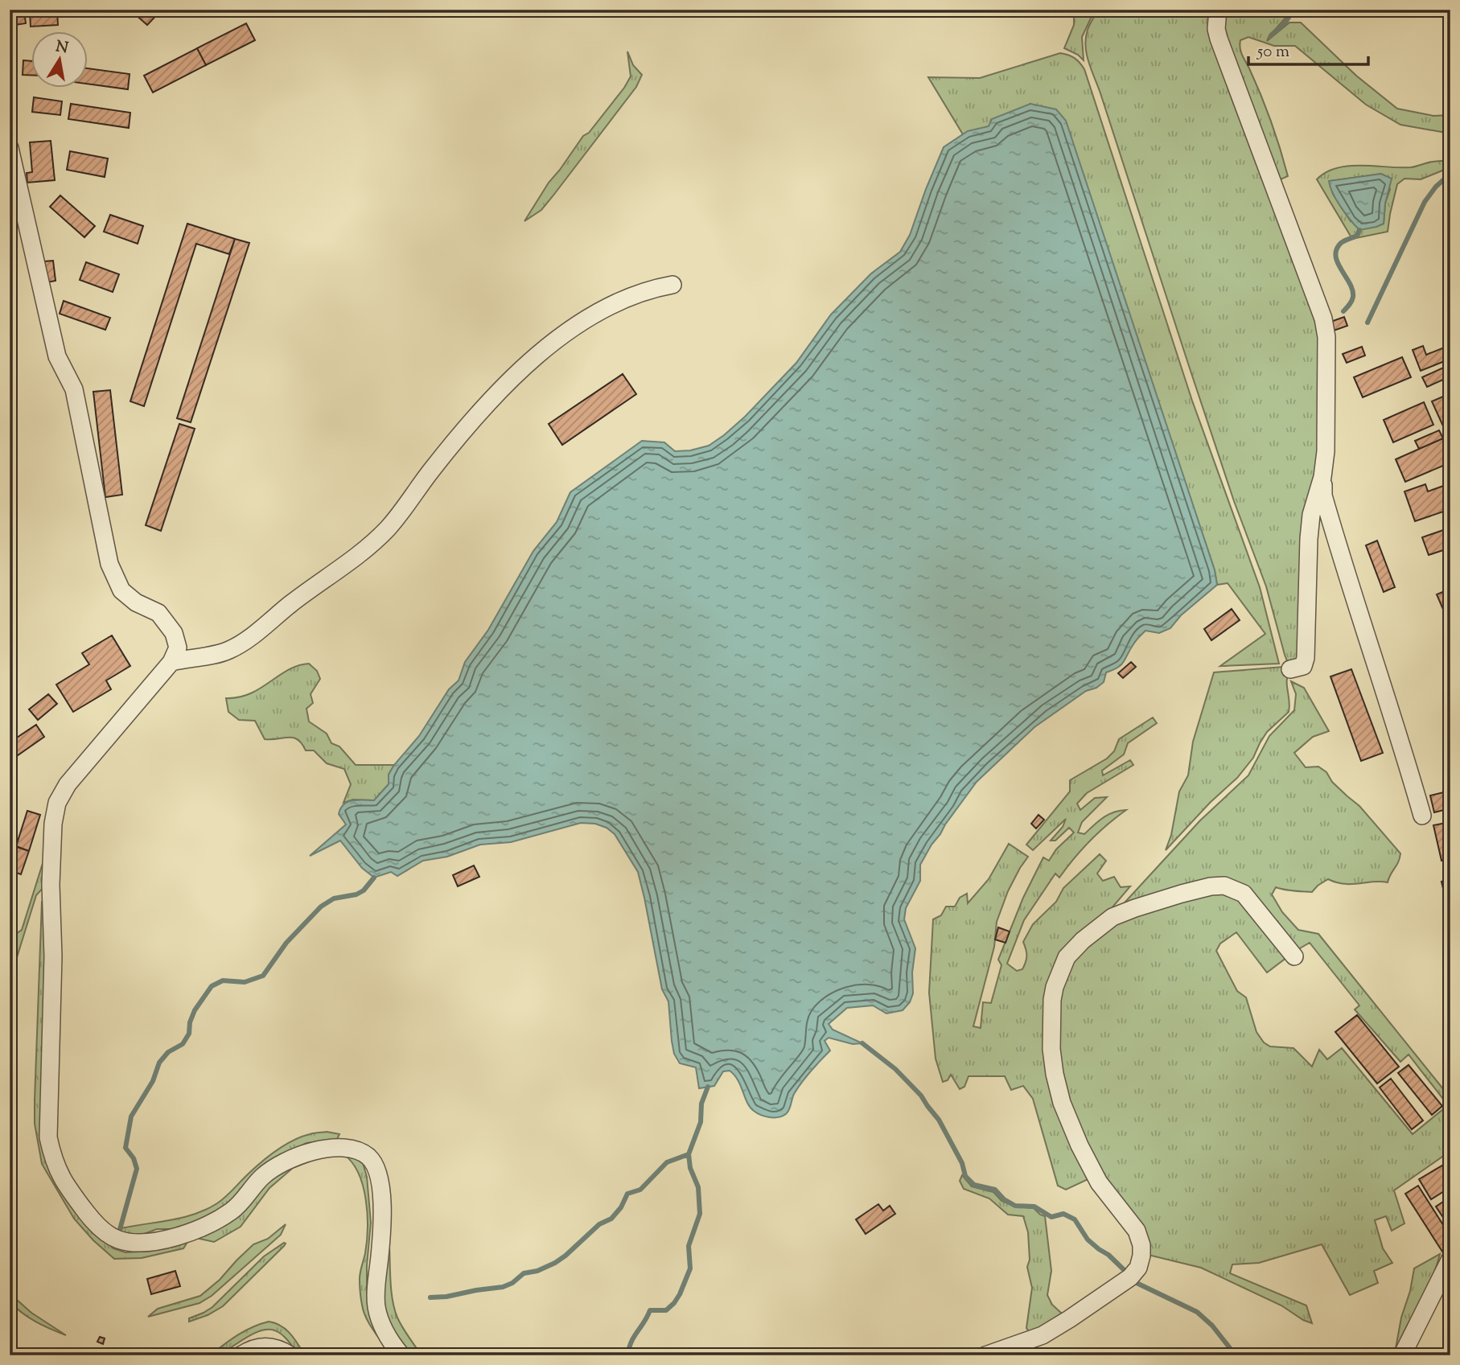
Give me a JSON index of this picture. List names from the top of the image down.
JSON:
{
  "scale_bar": "50 m",
  "north": "top"
}
